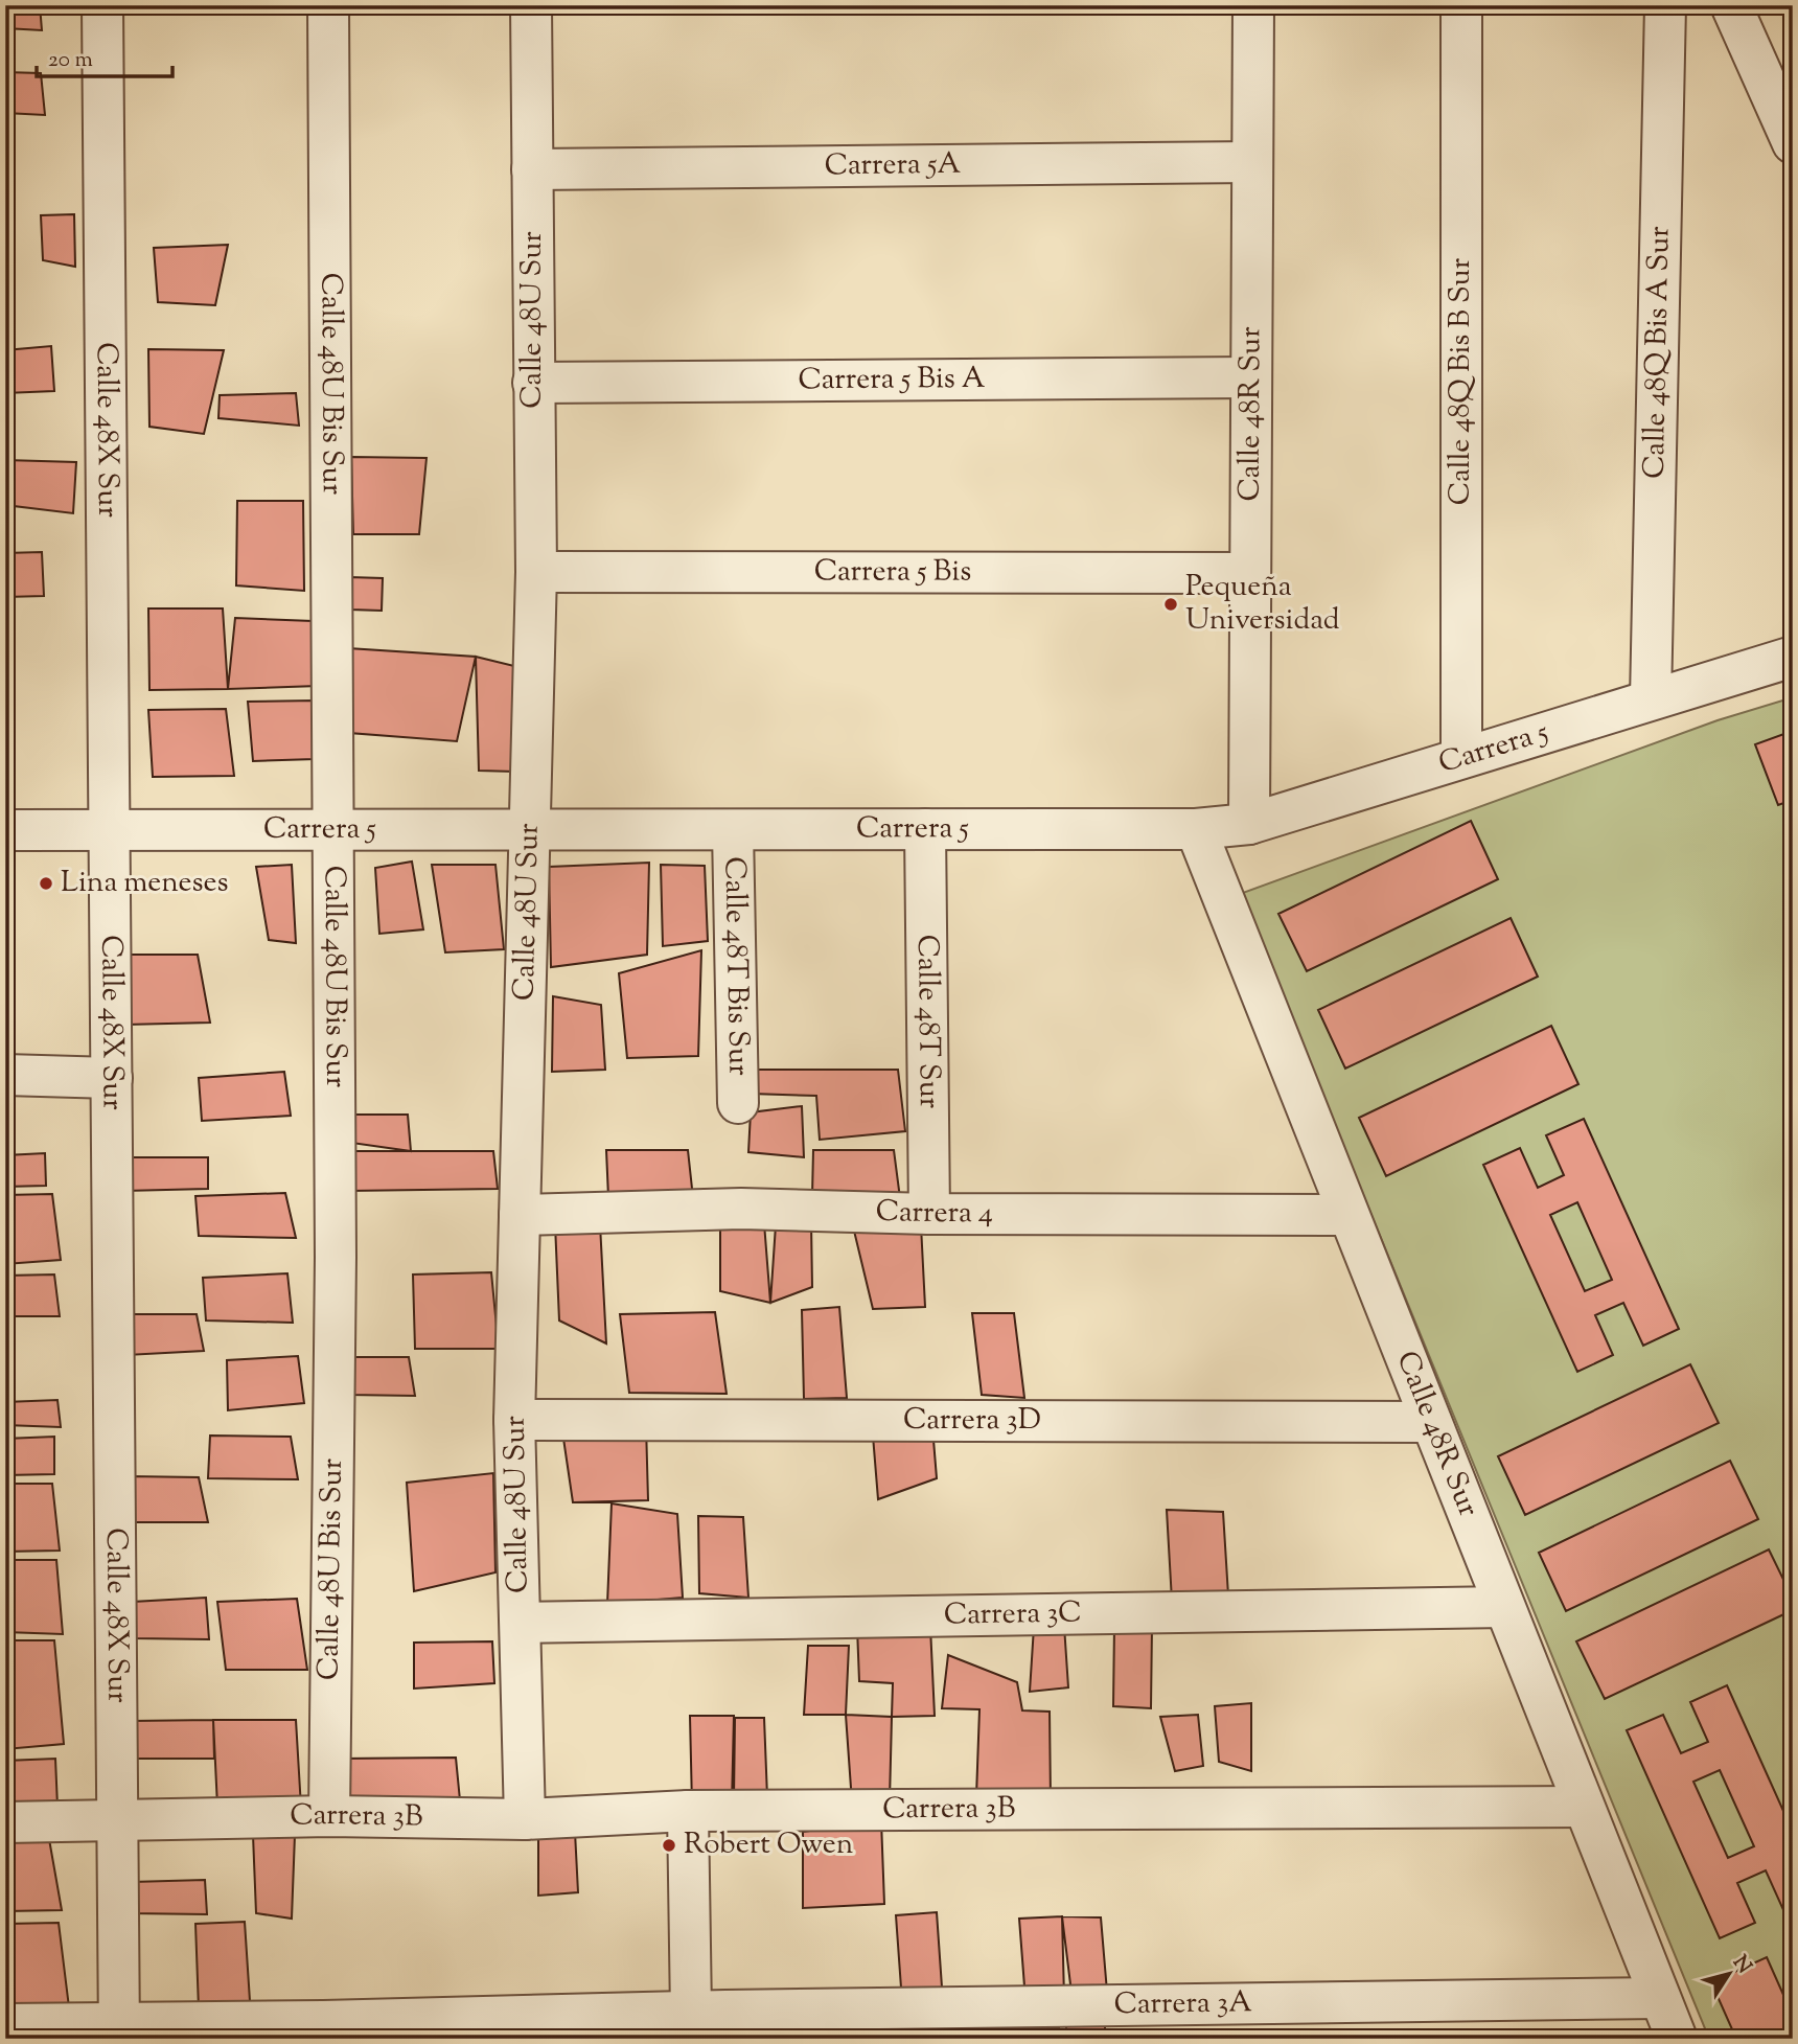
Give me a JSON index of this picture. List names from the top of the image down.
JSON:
{
  "streets": {
    "street": [
      "Carrera 5A",
      "Calle 48U Sur",
      "Calle 48Q Bis A Sur",
      "Carrera 5 Bis A",
      "Calle 48Q Bis B Sur",
      "Calle 48U Bis Sur",
      "Calle 48R Sur",
      "Calle 48X Sur",
      "Carrera 5 Bis",
      "Carrera 5",
      "Calle 48T Bis Sur",
      "Calle 48T Sur",
      "Carrera 4",
      "Carrera 3D",
      "Carrera 3C",
      "Carrera 3B",
      "Carrera 3A"
    ]
  },
  "crossings": [
    ["Carrera 5A", "Calle 48U Sur"],
    ["Carrera 5A", "Calle 48R Sur"],
    ["Calle 48U Sur", "Carrera 5 Bis A"],
    ["Calle 48U Sur", "Carrera 5 Bis"],
    ["Calle 48U Sur", "Carrera 5"],
    ["Calle 48U Sur", "Carrera 4"],
    ["Calle 48U Sur", "Carrera 3D"],
    ["Calle 48U Sur", "Carrera 3C"],
    ["Calle 48U Sur", "Carrera 3B"],
    ["Calle 48Q Bis A Sur", "Carrera 5"],
    ["Carrera 5 Bis A", "Calle 48R Sur"],
    ["Calle 48Q Bis B Sur", "Carrera 5"],
    ["Calle 48U Bis Sur", "Carrera 5"],
    ["Calle 48U Bis Sur", "Carrera 3B"],
    ["Calle 48R Sur", "Carrera 5 Bis"],
    ["Calle 48R Sur", "Carrera 5"],
    ["Calle 48R Sur", "Carrera 4"],
    ["Calle 48R Sur", "Carrera 3D"],
    ["Calle 48R Sur", "Carrera 3C"],
    ["Calle 48R Sur", "Carrera 3B"],
    ["Calle 48R Sur", "Carrera 3A"],
    ["Calle 48X Sur", "Carrera 5"],
    ["Calle 48X Sur", "Carrera 3B"],
    ["Calle 48X Sur", "Carrera 3A"],
    ["Carrera 5", "Calle 48T Bis Sur"],
    ["Carrera 5", "Calle 48T Sur"],
    ["Calle 48T Sur", "Carrera 4"]
  ],
  "places": ["Pequeña Universidad", "Lina meneses", "Robert Owen"],
  "scale_bar": "20 m",
  "north": "top right"
}
